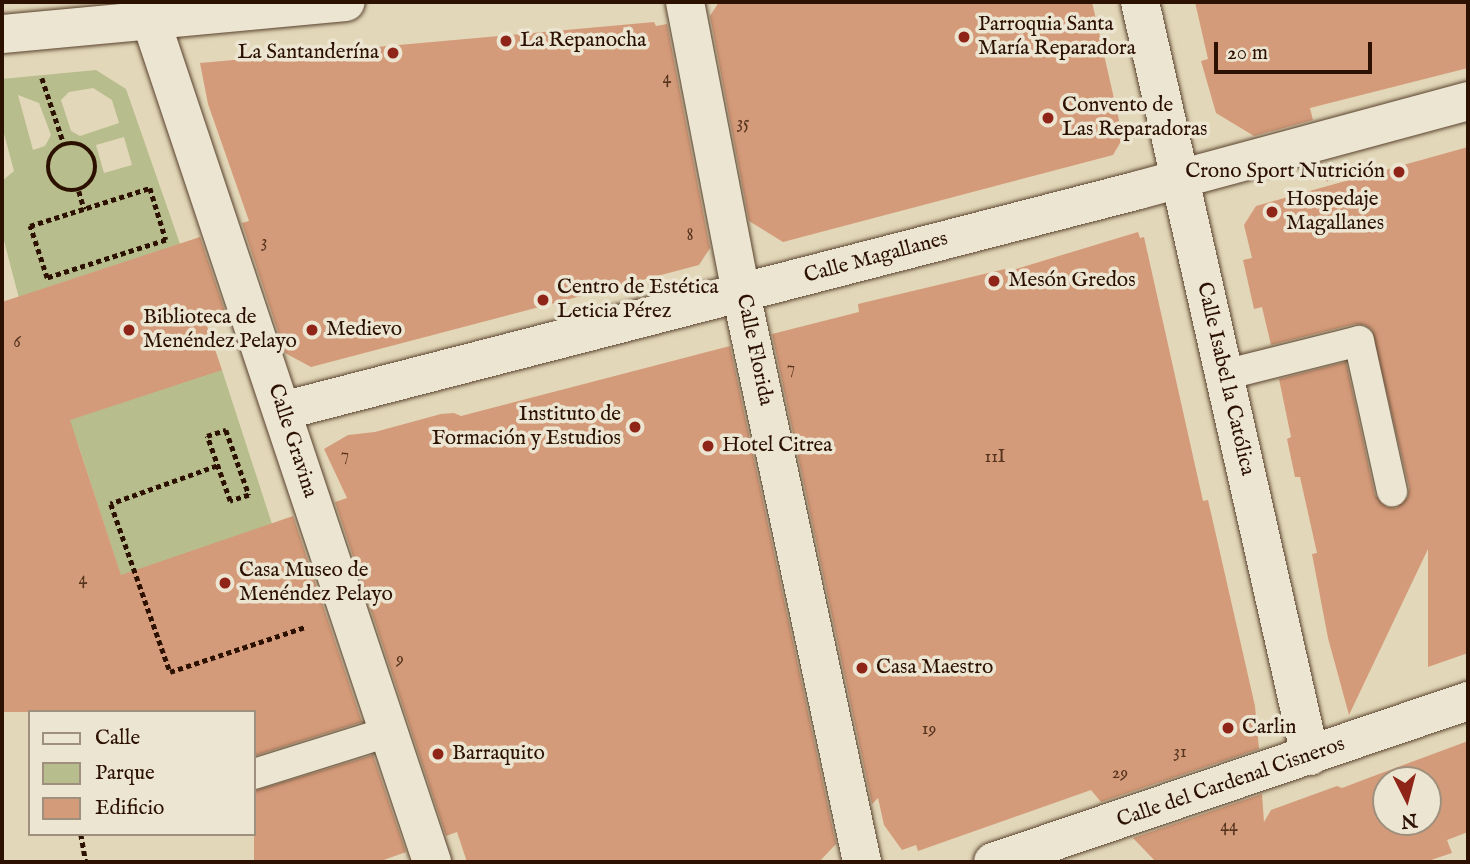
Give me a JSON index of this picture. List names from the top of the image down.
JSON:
{
  "streets": {
    "street": [
      "Calle Magallanes",
      "Calle Florida",
      "Calle Isabel la Católica",
      "Calle Gravina",
      "Calle del Cardenal Cisneros"
    ]
  },
  "crossings": [
    ["Calle Magallanes", "Calle Florida"],
    ["Calle Magallanes", "Calle Isabel la Católica"],
    ["Calle Magallanes", "Calle Gravina"],
    ["Calle Isabel la Católica", "Calle del Cardenal Cisneros"]
  ],
  "places": [
    "Parroquia Santa María Reparadora",
    "La Repanocha",
    "La Santanderína",
    "Convento de Las Reparadoras",
    "Crono Sport Nutrición",
    "Hospedaje Magallanes",
    "Mesón Gredos",
    "Centro de Estética Leticia Pérez",
    "Biblioteca de Menéndez Pelayo",
    "Medievo",
    "Instituto de Formación y Estudios",
    "Hotel Citrea",
    "Casa Museo de Menéndez Pelayo",
    "Casa Maestro",
    "Carlin",
    "Barraquito"
  ],
  "house_numbers": [
    "4",
    "35",
    "8",
    "3",
    "6",
    "7",
    "7",
    "11I",
    "4",
    "9",
    "19",
    "31",
    "29",
    "44"
  ],
  "legend": ["Calle", "Parque", "Edificio"],
  "scale_bar": "20 m",
  "north": "bottom"
}
